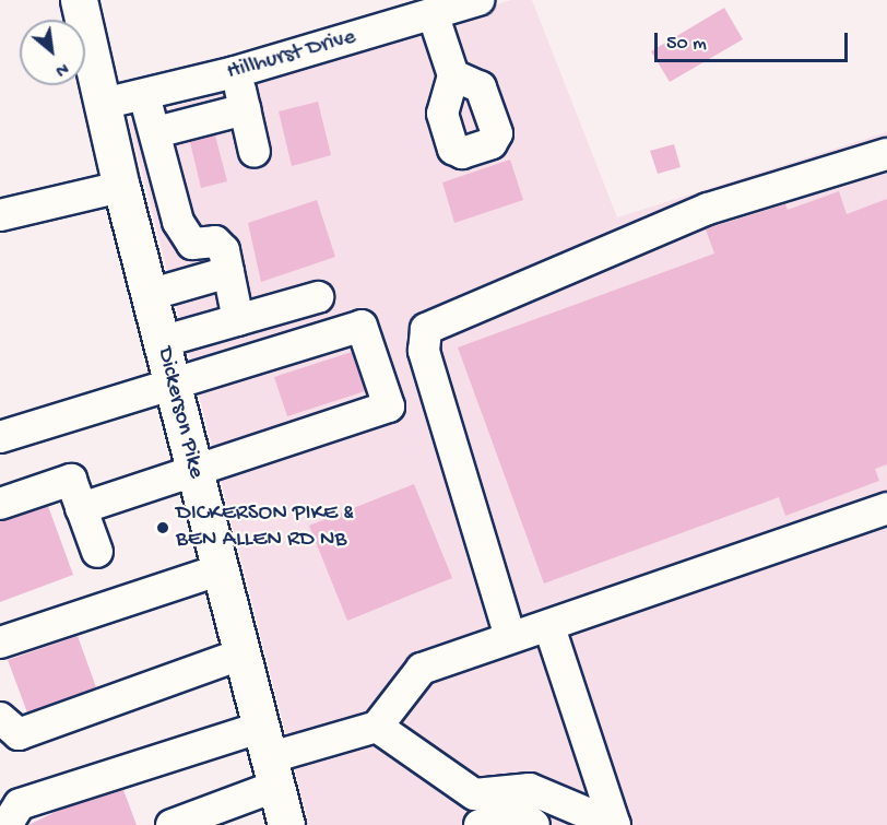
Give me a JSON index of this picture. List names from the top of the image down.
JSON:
{
  "streets": {
    "main road": ["Dickerson Pike"],
    "street": ["Hillhurst Drive"]
  },
  "crossings": [
    ["Hillhurst Drive", "Dickerson Pike"]
  ],
  "places": ["DICKERSON PIKE & BEN ALLEN RD NB"],
  "scale_bar": "50 m",
  "north": "bottom right"
}
